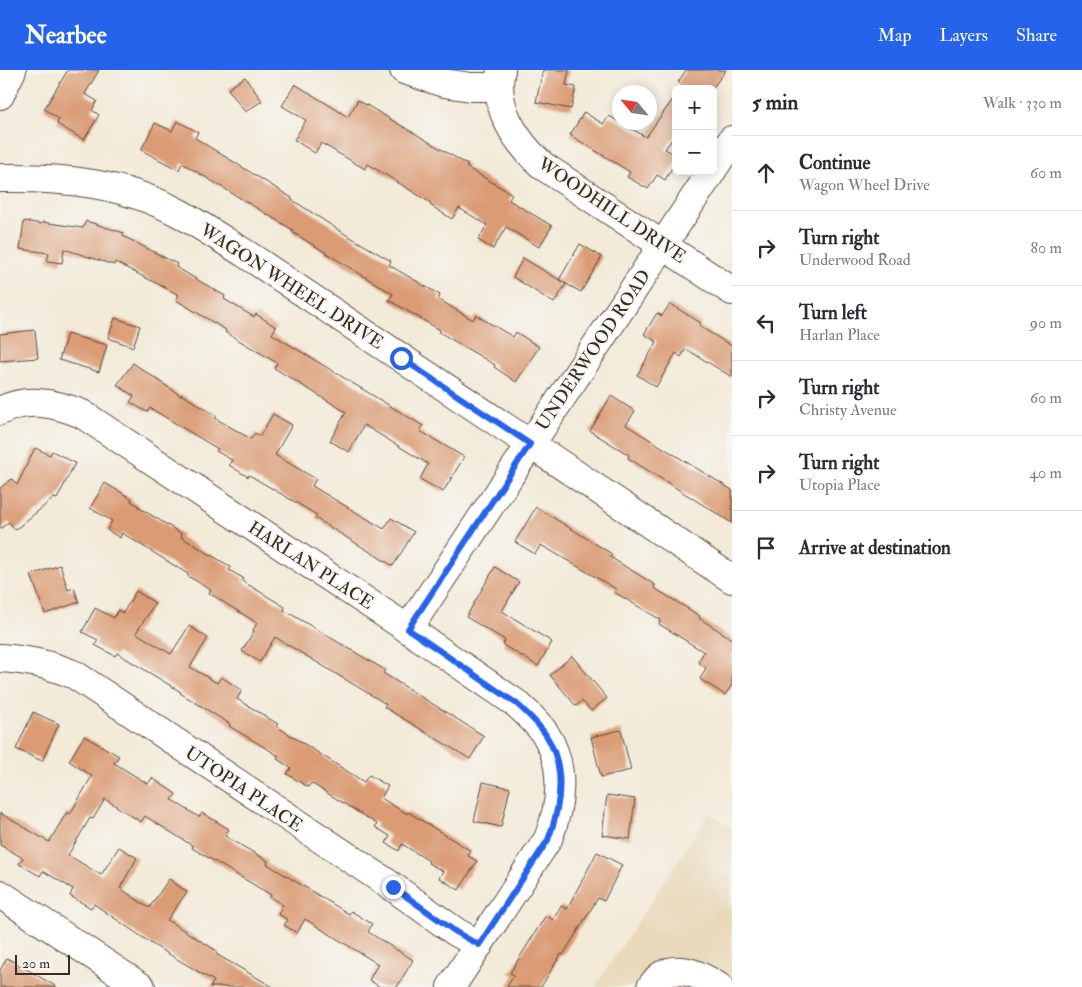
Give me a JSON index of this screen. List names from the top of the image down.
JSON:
{
  "streets": {
    "street": [
      "WOODHILL DRIVE",
      "WAGON WHEEL DRIVE",
      "UNDERWOOD ROAD",
      "HARLAN PLACE",
      "UTOPIA PLACE"
    ]
  },
  "crossings": [
    ["WOODHILL DRIVE", "UNDERWOOD ROAD"],
    ["WAGON WHEEL DRIVE", "UNDERWOOD ROAD"],
    ["UNDERWOOD ROAD", "HARLAN PLACE"],
    ["HARLAN PLACE", "UTOPIA PLACE"]
  ],
  "scale_bar": "20 m",
  "north": "top left",
  "page": {
    "header": "Nearbee",
    "nav": ["Map", "Layers", "Share"],
    "heading": ["5 min", "Walk · 330 m"],
    "map_buttons": ["+", "−"],
    "list": [
      ["Continue", "Wagon Wheel Drive", "60 m"],
      ["Turn right", "Underwood Road", "80 m"],
      ["Turn left", "Harlan Place", "90 m"],
      ["Turn right", "Christy Avenue", "60 m"],
      ["Turn right", "Utopia Place", "40 m"],
      "Arrive at destination"
    ],
    "scale": "20 m"
  }
}
